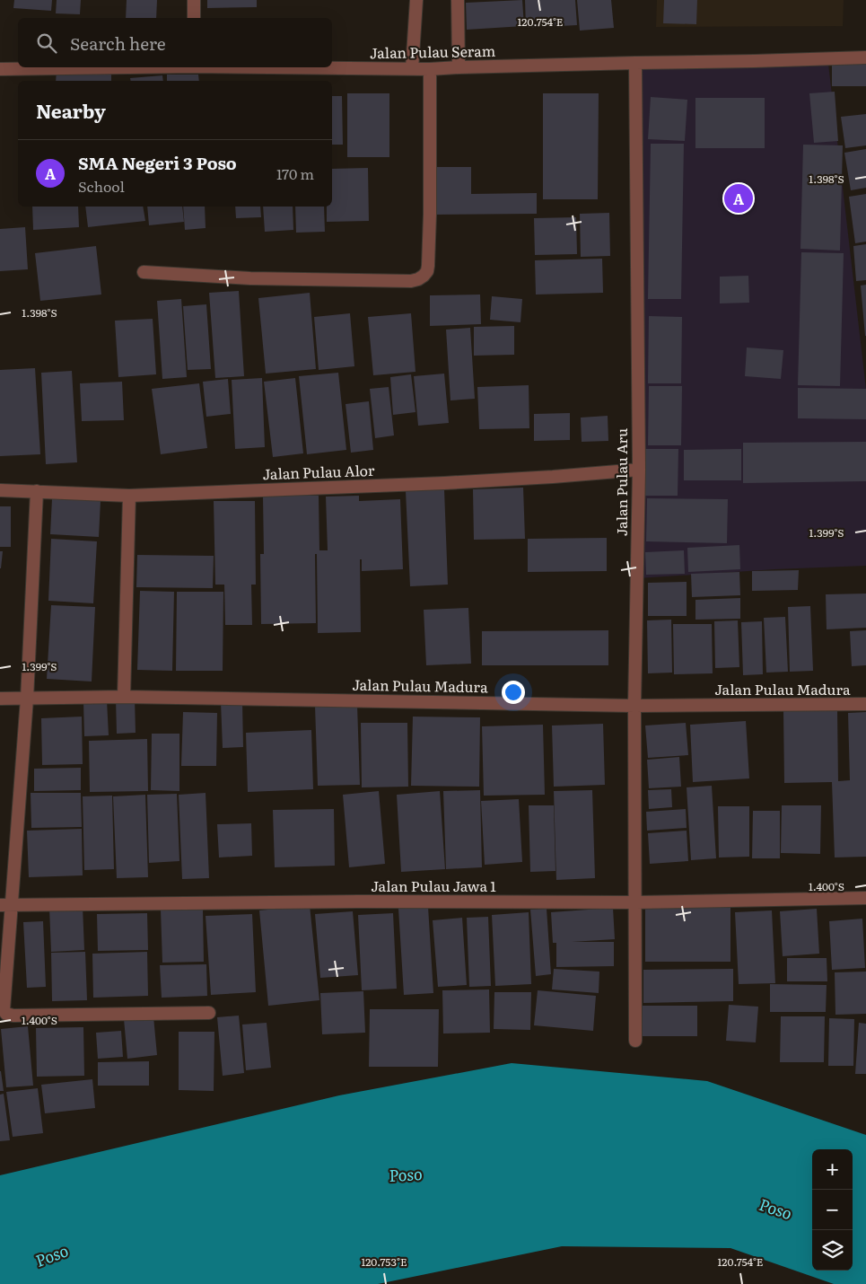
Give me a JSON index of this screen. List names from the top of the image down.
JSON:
{
  "streets": {
    "street": [
      "Jalan Pulau Seram",
      "Jalan Pulau Alor",
      "Jalan Pulau Aru",
      "Jalan Pulau Madura",
      "Jalan Pulau Jawa 1"
    ]
  },
  "crossings": [
    ["Jalan Pulau Seram", "Jalan Pulau Aru"],
    ["Jalan Pulau Alor", "Jalan Pulau Aru"],
    ["Jalan Pulau Aru", "Jalan Pulau Madura"],
    ["Jalan Pulau Aru", "Jalan Pulau Jawa 1"]
  ],
  "water": ["Poso"],
  "page": {
    "search": "Search here",
    "heading": "Nearby",
    "list": [
      {
        "mark": "A",
        "name": "SMA Negeri 3 Poso",
        "note": "School",
        "value": "170 m"
      }
    ],
    "pins": "A",
    "map_buttons": ["+", "−"]
  },
  "coordinates": [
    "120.754°E",
    "1.398°S",
    "1.399°S",
    "1.400°S",
    "120.753°E"
  ]
}
